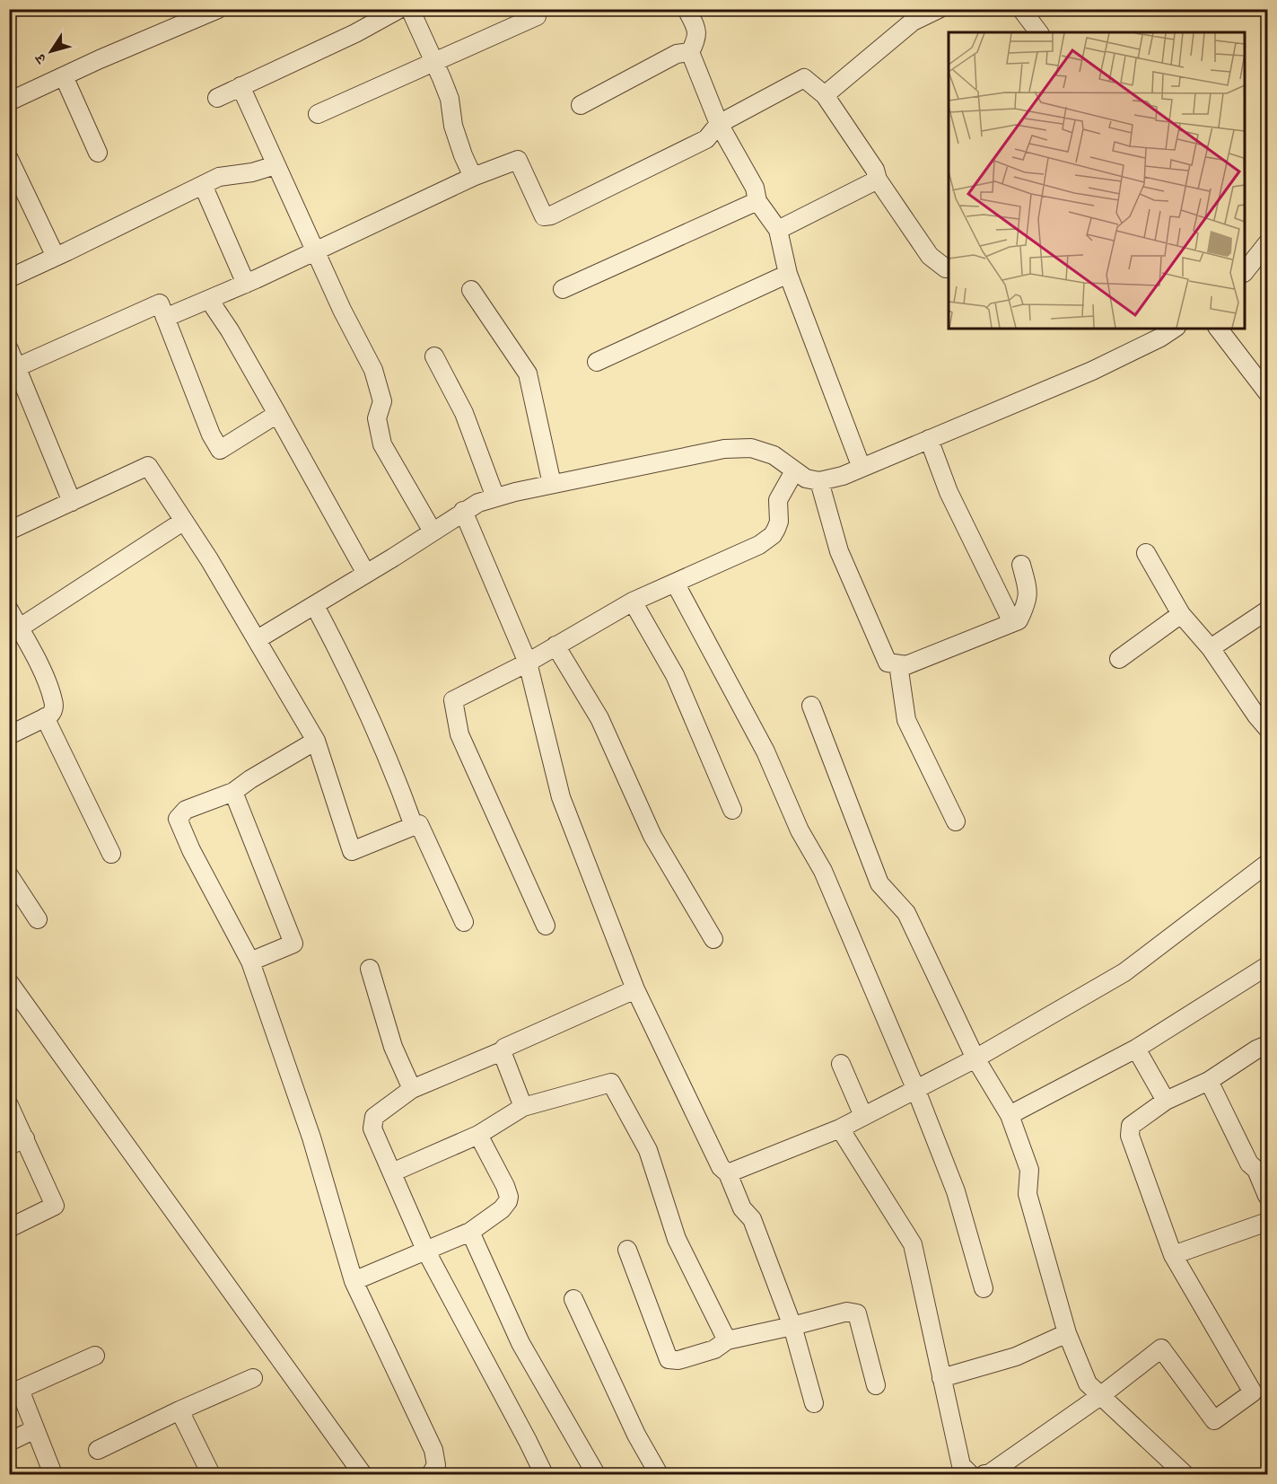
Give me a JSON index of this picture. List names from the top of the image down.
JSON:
{
  "north": "bottom left"
}
